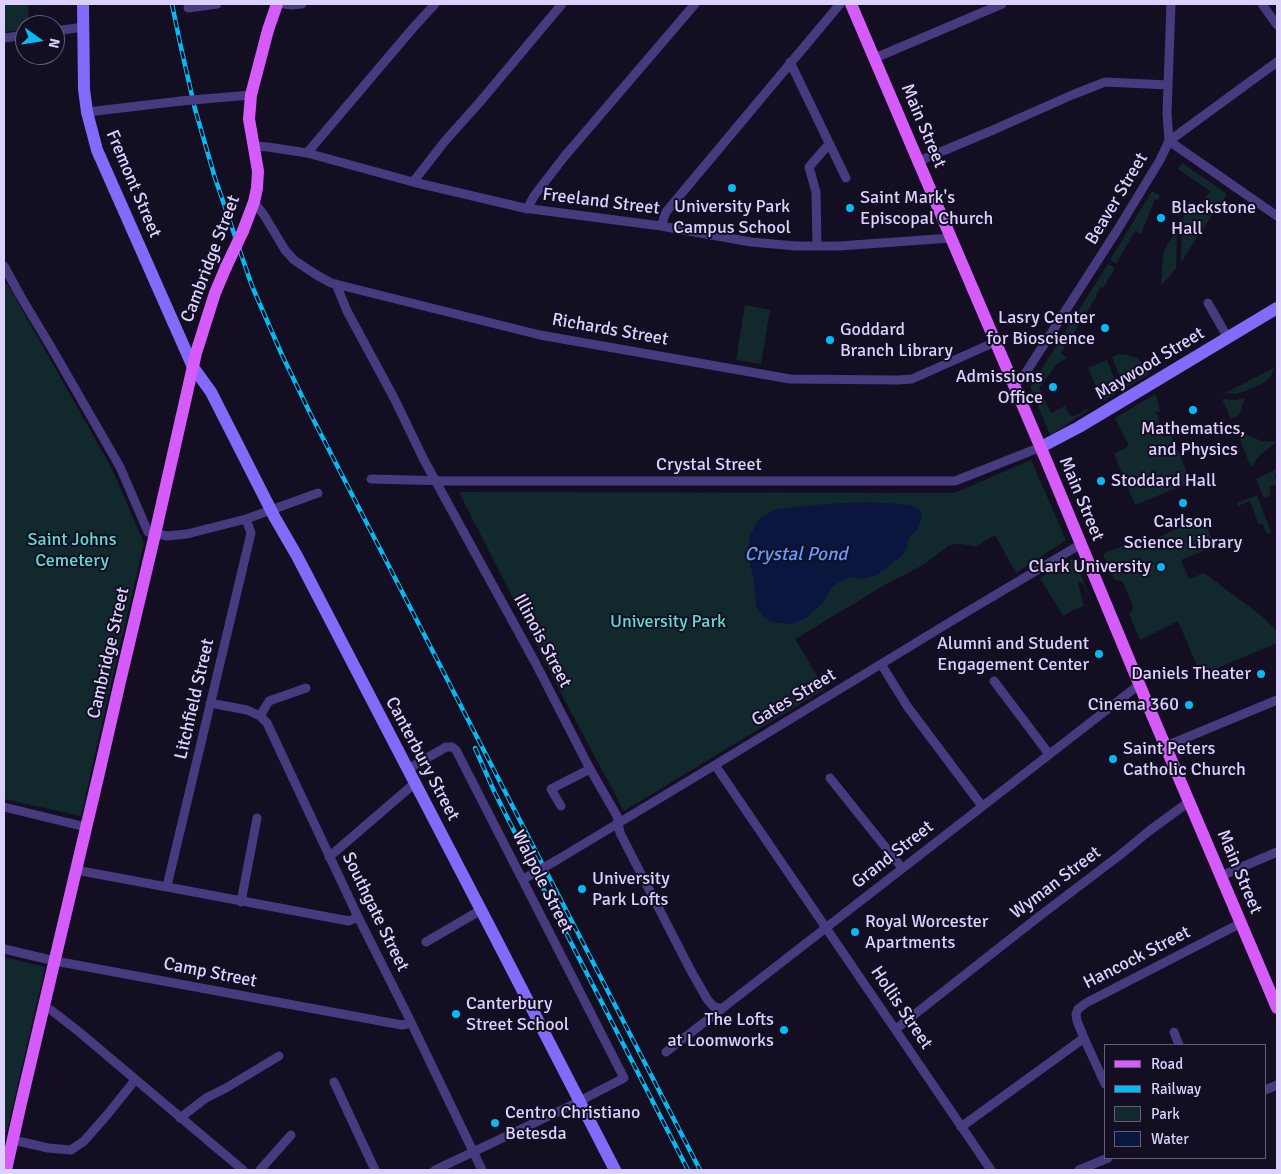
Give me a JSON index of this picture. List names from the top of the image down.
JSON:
{
  "streets": {
    "main road": ["Main Street", "Cambridge Street"],
    "street": [
      "Fremont Street",
      "Beaver Street",
      "Freeland Street",
      "Richards Street",
      "Maywood Street",
      "Crystal Street",
      "Illinois Street",
      "Gates Street",
      "Litchfield Street",
      "Canterbury Street",
      "Grand Street",
      "Walpole Street",
      "Wyman Street",
      "Southgate Street",
      "Hancock Street",
      "Camp Street",
      "Hollis Street"
    ]
  },
  "crossings": [
    ["Main Street", "Beaver Street"],
    ["Main Street", "Freeland Street"],
    ["Main Street", "Richards Street"],
    ["Main Street", "Maywood Street"],
    ["Main Street", "Crystal Street"],
    ["Main Street", "Gates Street"],
    ["Main Street", "Grand Street"],
    ["Main Street", "Wyman Street"],
    ["Main Street", "Hancock Street"],
    ["Fremont Street", "Cambridge Street"],
    ["Fremont Street", "Canterbury Street"],
    ["Freeland Street", "Cambridge Street"],
    ["Cambridge Street", "Richards Street"],
    ["Cambridge Street", "Canterbury Street"],
    ["Cambridge Street", "Camp Street"],
    ["Richards Street", "Illinois Street"],
    ["Maywood Street", "Crystal Street"],
    ["Crystal Street", "Illinois Street"],
    ["Illinois Street", "Gates Street"],
    ["Illinois Street", "Grand Street"],
    ["Gates Street", "Walpole Street"],
    ["Gates Street", "Hollis Street"],
    ["Canterbury Street", "Walpole Street"],
    ["Grand Street", "Hollis Street"],
    ["Wyman Street", "Hollis Street"],
    ["Southgate Street", "Camp Street"]
  ],
  "water": ["Crystal Pond"],
  "parks": ["Saint Johns Cemetery", "University Park"],
  "places": [
    "University Park Campus School",
    "Saint Mark's Episcopal Church",
    "Blackstone Hall",
    "Lasry Center for Bioscience",
    "Goddard Branch Library",
    "Admissions Office",
    "Mathematics, and Physics",
    "Stoddard Hall",
    "Carlson Science Library",
    "Clark University",
    "Alumni and Student Engagement Center",
    "Daniels Theater",
    "Cinema 360",
    "Saint Peters Catholic Church",
    "University Park Lofts",
    "Royal Worcester Apartments",
    "Canterbury Street School",
    "The Lofts at Loomworks",
    "Centro Christiano Betesda"
  ],
  "legend": [
    "Road",
    "Railway",
    "Park",
    "Water"
  ],
  "north": "right"
}
